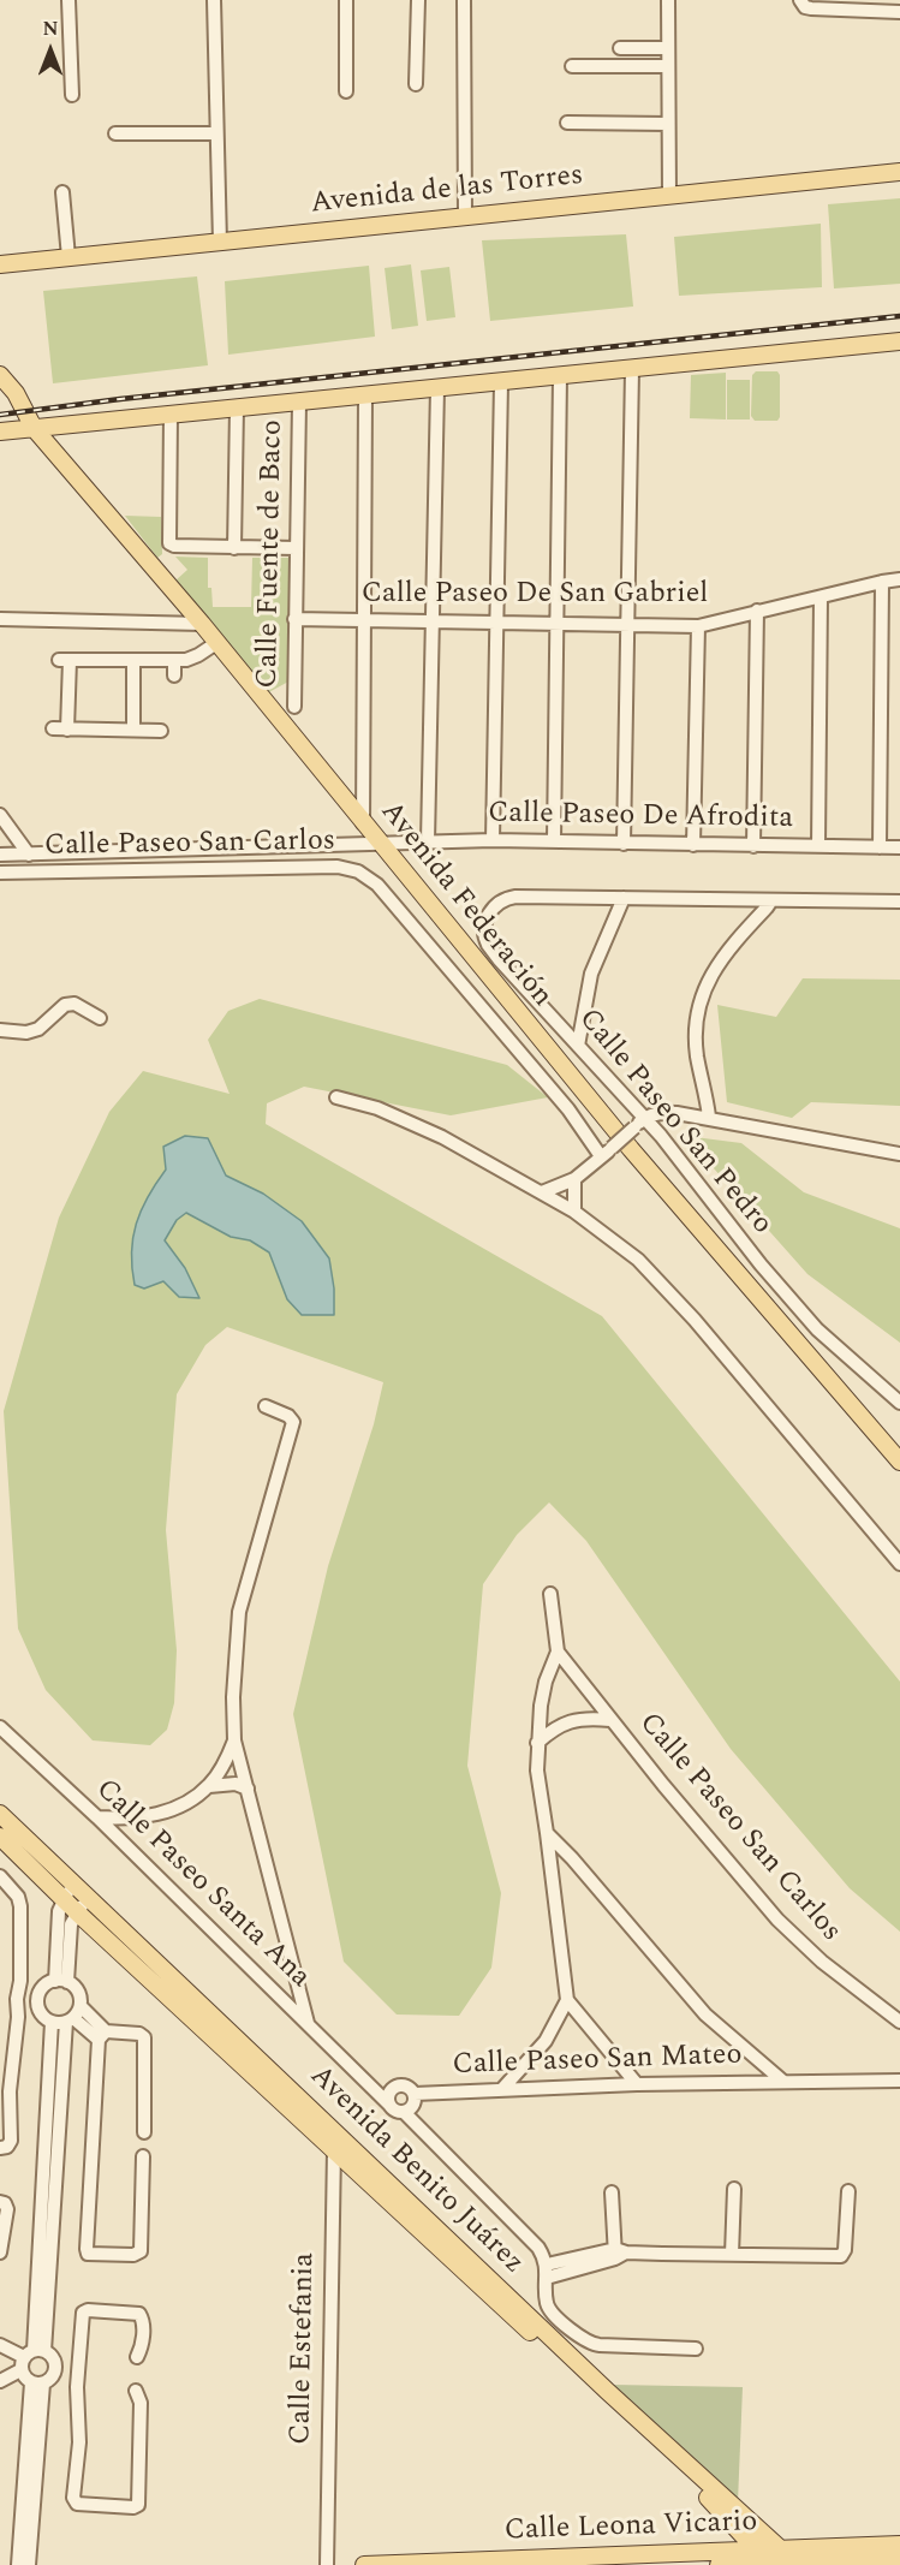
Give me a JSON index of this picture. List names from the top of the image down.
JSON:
{
  "streets": {
    "main road": [
      "Avenida de las Torres",
      "Avenida Federación",
      "Avenida Benito Juárez",
      "Calle Leona Vicario"
    ],
    "street": [
      "Calle Fuente de Baco",
      "Calle Paseo De San Gabriel",
      "Calle Paseo De Afrodita",
      "Calle Paseo San Carlos",
      "Calle Paseo San Pedro",
      "Calle Paseo Santa Ana",
      "Calle Paseo San Mateo",
      "Calle Estefania"
    ]
  },
  "crossings": [
    ["Calle Fuente de Baco", "Calle Paseo De San Gabriel"],
    ["Calle Paseo De Afrodita", "Avenida Federación"],
    ["Calle Paseo Santa Ana", "Calle Paseo San Mateo"],
    ["Avenida Benito Juárez", "Calle Estefania"],
    ["Avenida Benito Juárez", "Calle Leona Vicario"]
  ],
  "north": "top"
}
